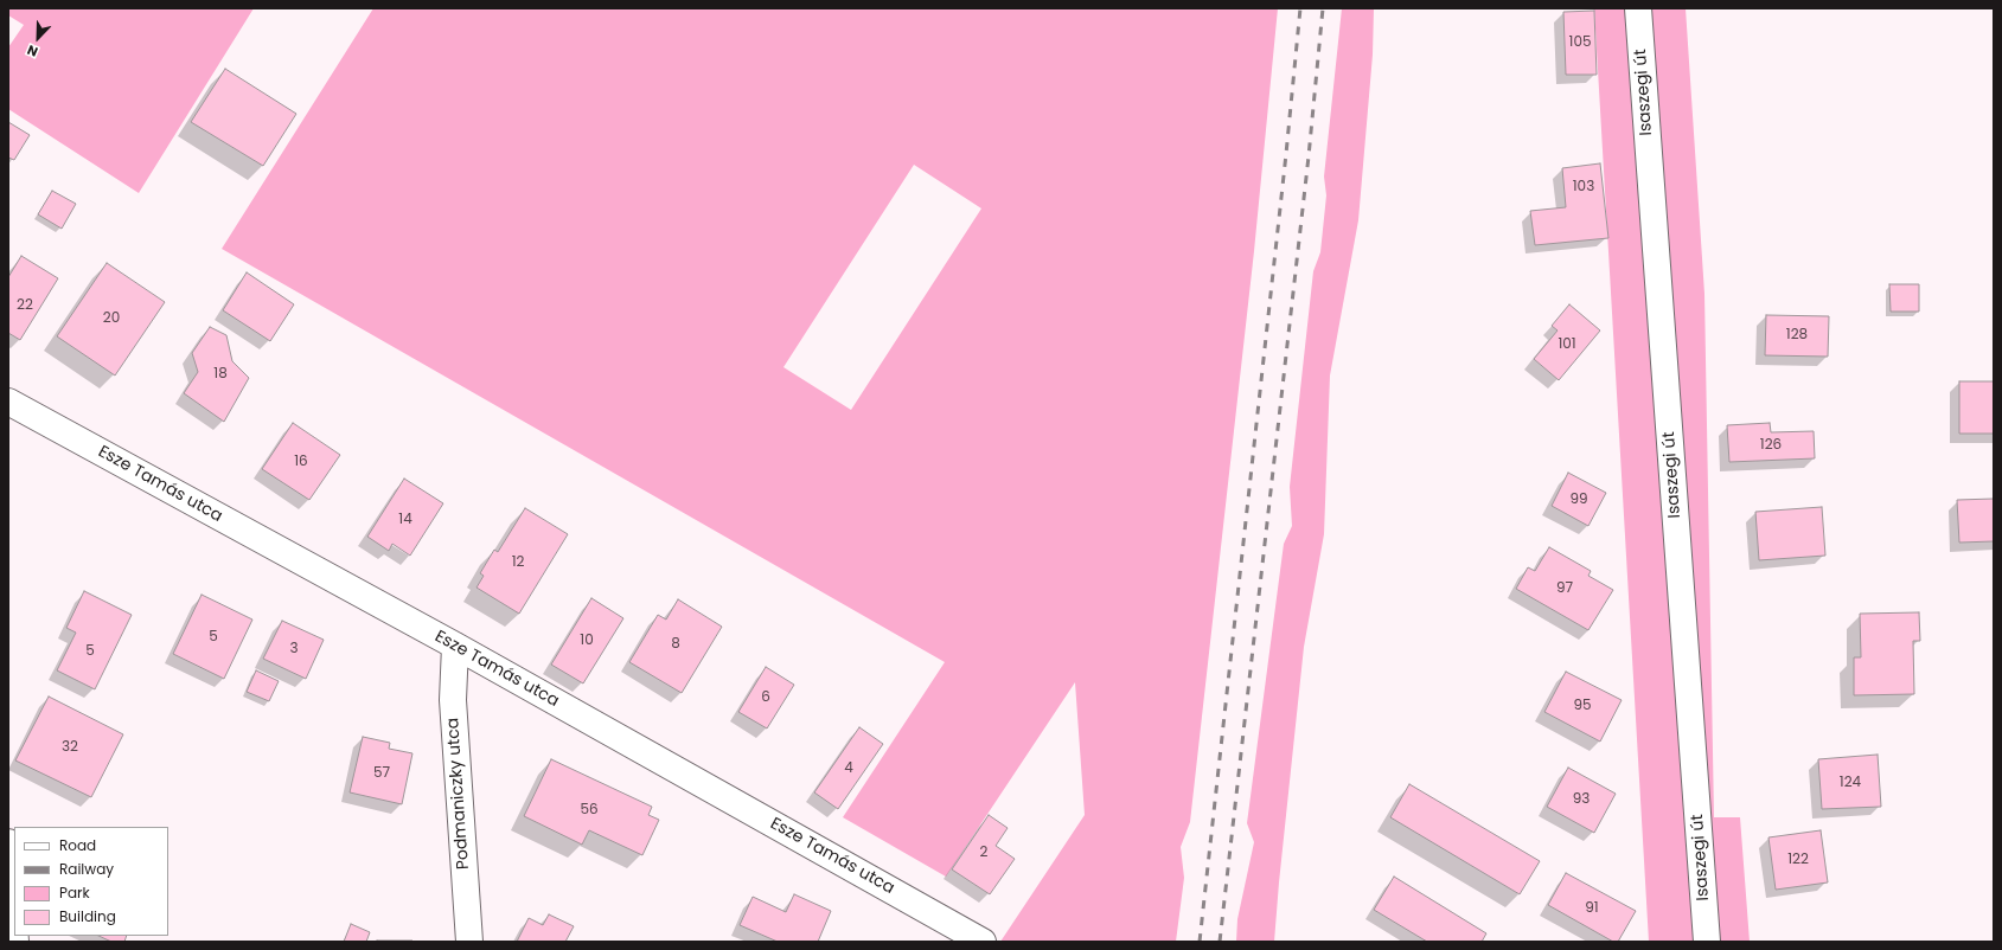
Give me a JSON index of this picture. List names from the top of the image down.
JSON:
{
  "streets": {
    "street": ["Isaszegi út", "Esze Tamás utca", "Podmaniczky utca"]
  },
  "crossings": [
    ["Esze Tamás utca", "Podmaniczky utca"]
  ],
  "house_numbers": [
    "105",
    "103",
    "22",
    "20",
    "128",
    "101",
    "18",
    "126",
    "16",
    "99",
    "14",
    "12",
    "97",
    "5",
    "10",
    "8",
    "3",
    "5",
    "6",
    "95",
    "32",
    "4",
    "57",
    "124",
    "93",
    "56",
    "2",
    "122",
    "91"
  ],
  "legend": [
    "Road",
    "Railway",
    "Park",
    "Building"
  ],
  "north": "bottom left"
}
